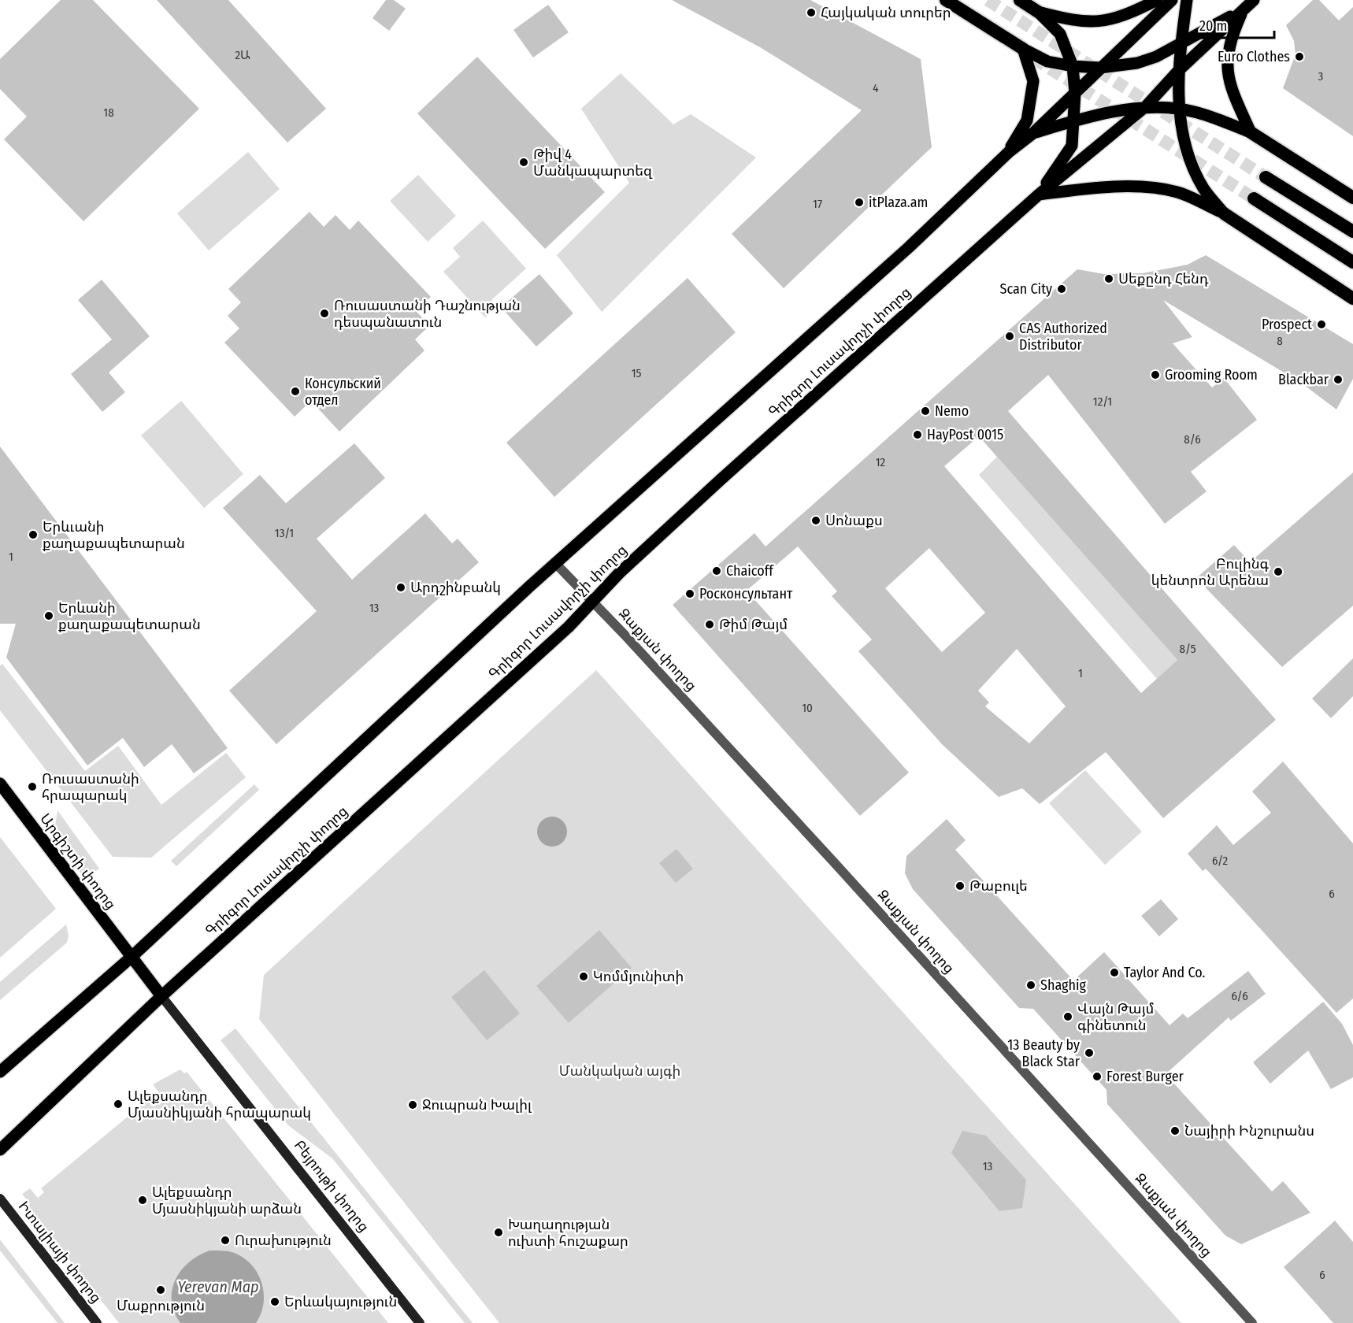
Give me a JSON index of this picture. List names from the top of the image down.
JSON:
{
  "streets": {
    "main road": [
      "Գրիգոր Լուսավորչի փողոց",
      "Արգիշտի փողոց",
      "Բեյրութի փողոց",
      "Իտալիայի փողոց"
    ],
    "street": ["Զաքյան փողոց"]
  },
  "crossings": [
    ["Գրիգոր Լուսավորչի փողոց", "Զաքյան փողոց"],
    ["Գրիգոր Լուսավորչի փողոց", "Բեյրութի փողոց"],
    ["Արգիշտի փողոց", "Բեյրութի փողոց"]
  ],
  "water": ["Yerevan Map"],
  "parks": ["Մանկական այգի"],
  "places": [
    "Հայկական տուրեր",
    "Euro Clothes",
    "Թիվ 4 Մանկապարտեզ",
    "itPlaza.am",
    "Սեքընդ Հենդ",
    "Scan City",
    "Ռուսաստանի Դաշնության դեսպանատուն",
    "Prospect",
    "CAS Authorized Distributor",
    "Grooming Room",
    "Blackbar",
    "Консульский отдел",
    "Nemo",
    "HayPost 0015",
    "Սոնաքս",
    "Երևւանի քաղաքապետարան",
    "Chaicoff",
    "Բուլինգ կենտրոն Արենա",
    "Արդշինբանկ",
    "Росконсультант",
    "Երևանի քաղաքապետարան",
    "Թիմ Թայմ",
    "Ռուսաստանի հրապարակ",
    "Թաբուլե",
    "Taylor And Co.",
    "Կոմմյունիտի",
    "Shaghig",
    "Վայն Թայմ գինետուն",
    "13 Beauty by Black Star",
    "Forest Burger",
    "Ալեքսանդր Մյասնիկյանի հրապարակ",
    "Ջուպրան Խալիլ",
    "Նայիրի Ինշուրանս",
    "Ալեքսանդր Մյասնիկյանի արձան",
    "Խաղաղության ուխտի հուշաքար",
    "Ուրախություն",
    "Մաքրություն",
    "Երևակայություն"
  ],
  "house_numbers": [
    "2Ա",
    "3",
    "4",
    "18",
    "17",
    "8",
    "15",
    "12/1",
    "8/6",
    "12",
    "13/1",
    "1",
    "13",
    "8/5",
    "1",
    "10",
    "6/2",
    "6",
    "6/6",
    "13",
    "6"
  ],
  "scale_bar": "20 m"
}
